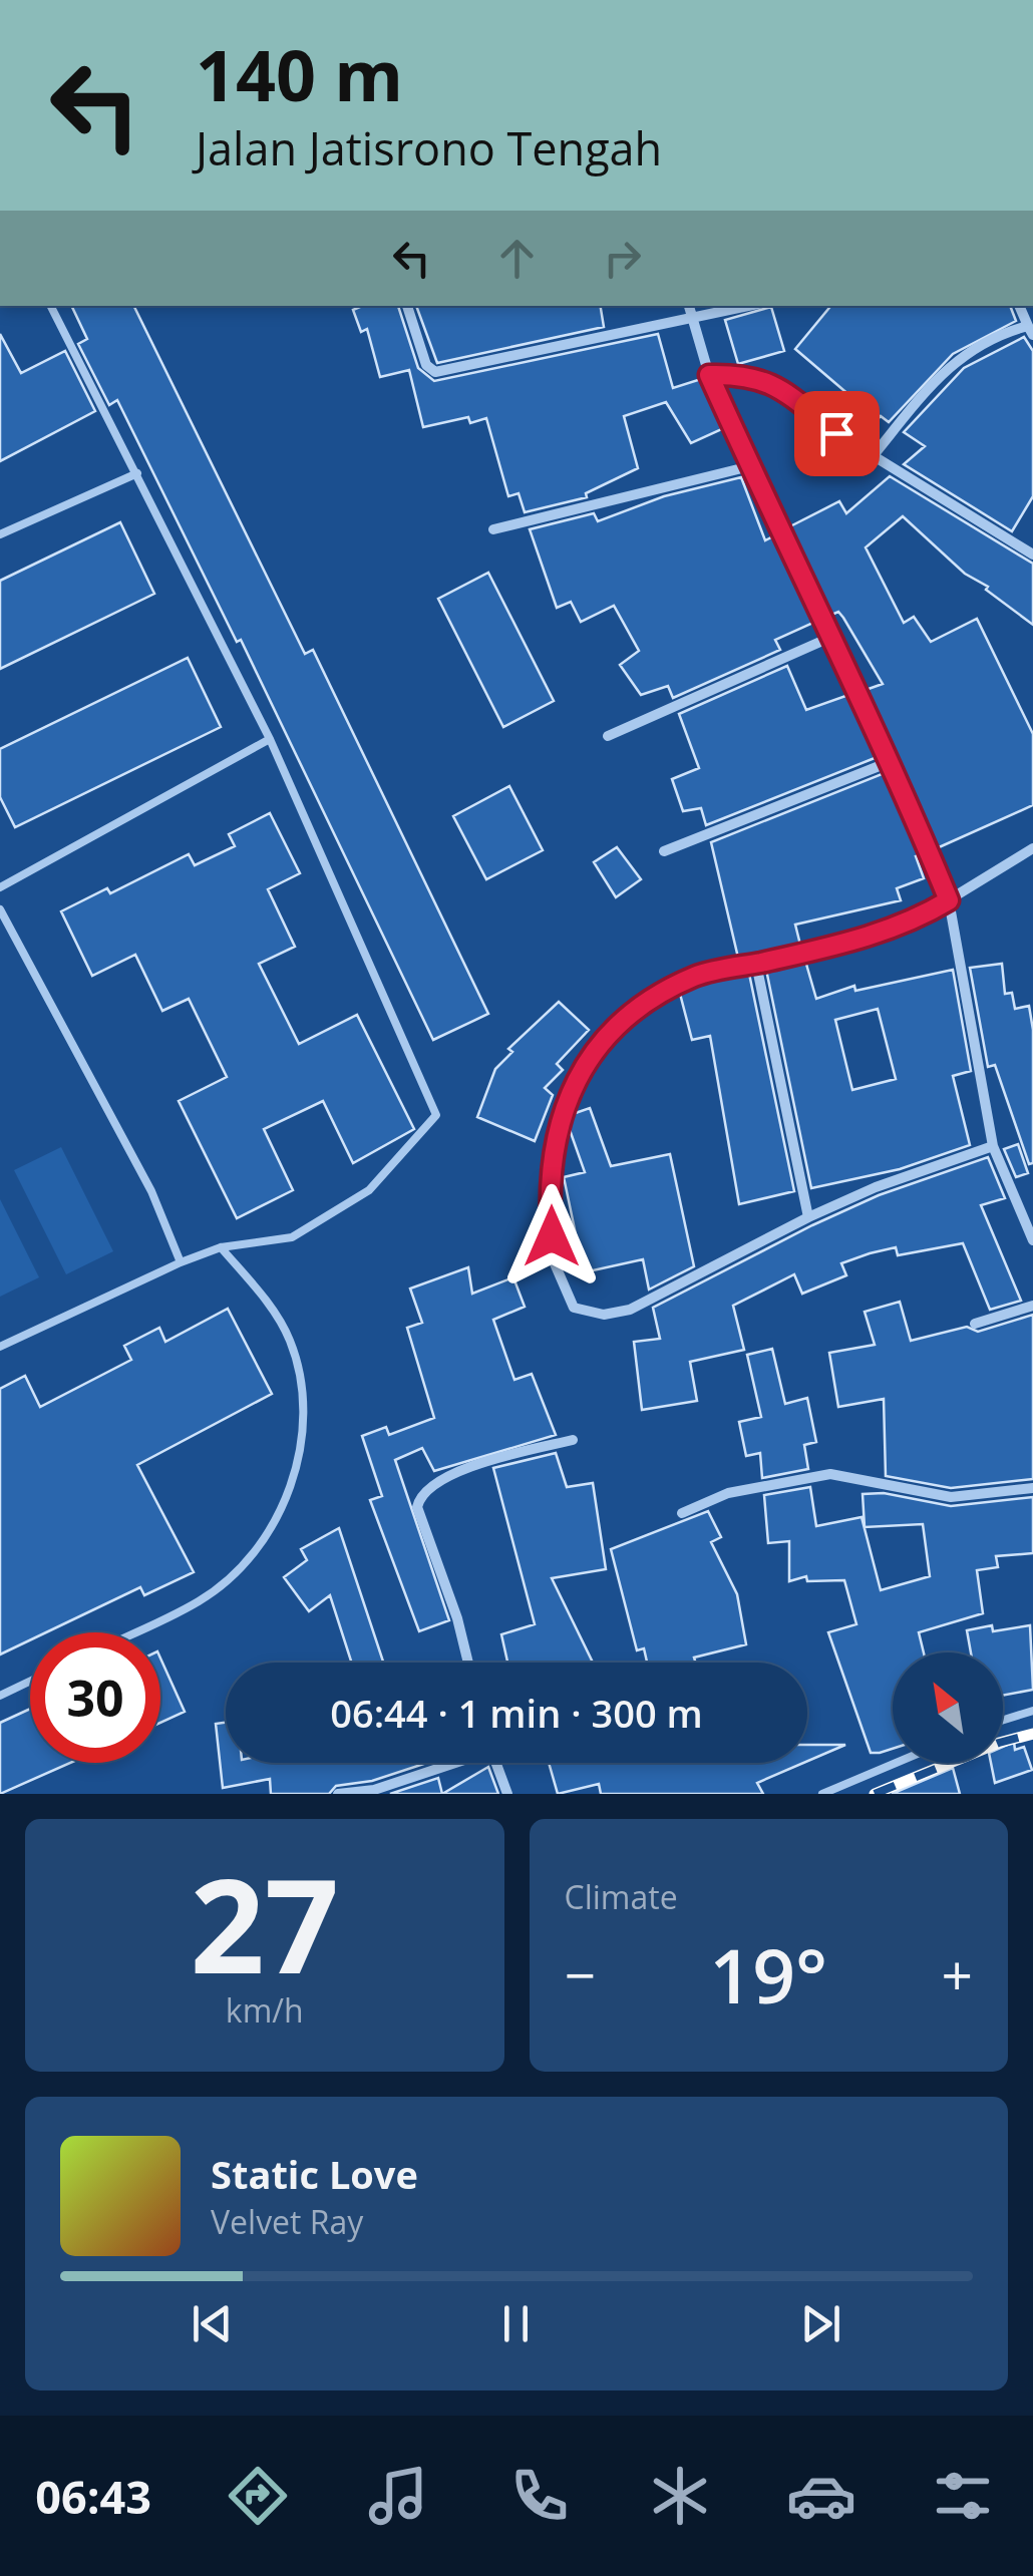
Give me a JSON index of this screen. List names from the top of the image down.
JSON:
{
  "north": "top left",
  "page": {
    "turn": ["140 m", "Jalan Jatisrono Tengah"],
    "limit": "30",
    "trip": "06:44 · 1 min · 300 m",
    "tile": [
      ["27", "km/h"],
      "Climate"
    ],
    "heat": ["−", "19°", "+"],
    "song": ["Static Love", "Velvet Ray"],
    "tabs": "06:43"
  }
}
